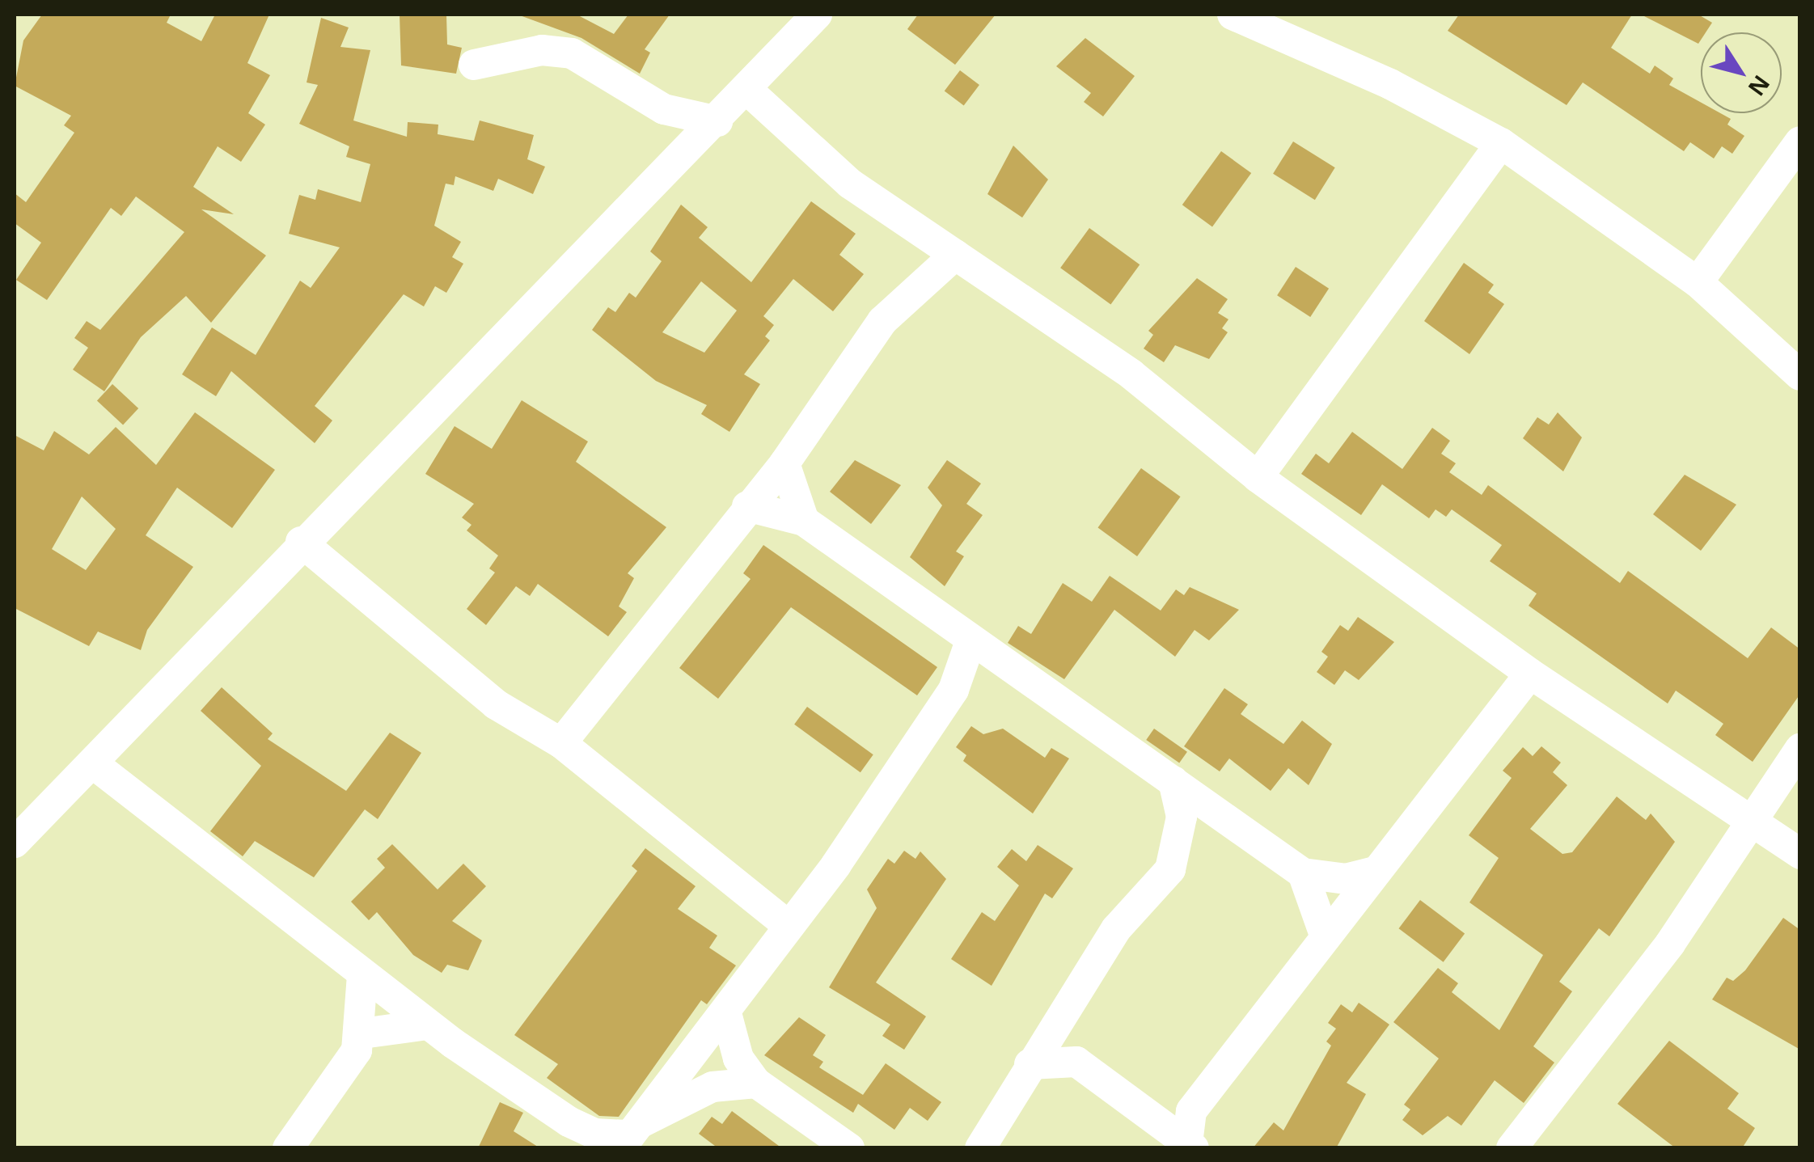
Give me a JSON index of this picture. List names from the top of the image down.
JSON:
{
  "north": "bottom right"
}
